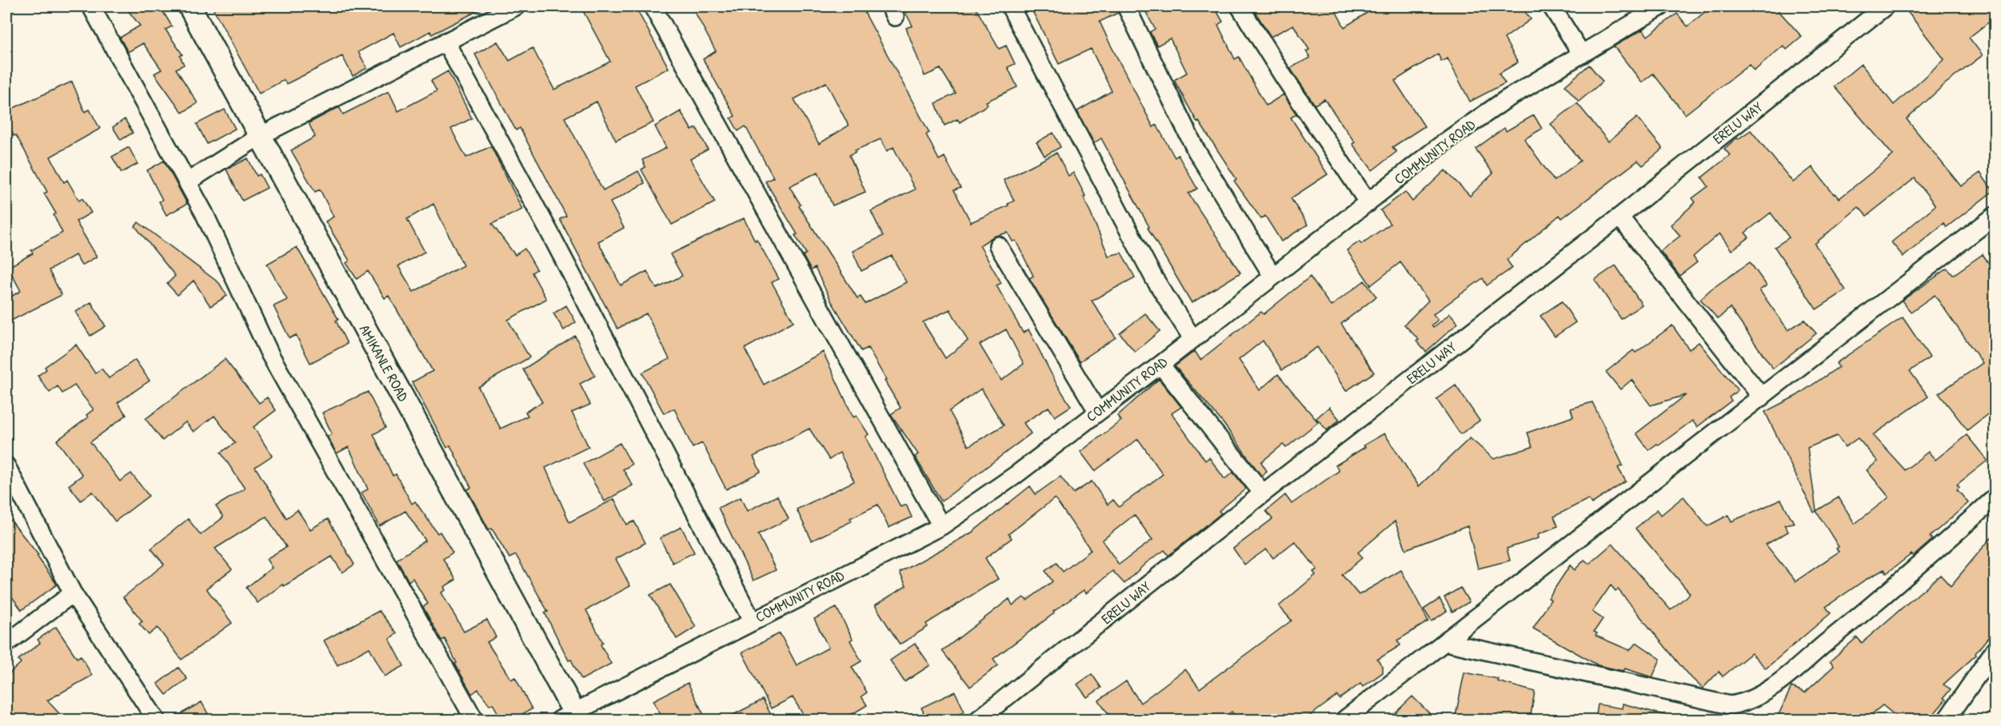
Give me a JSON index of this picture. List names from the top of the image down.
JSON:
{
  "streets": {
    "street": ["ERELU WAY", "COMMUNITY ROAD", "AMIKANLE ROAD"]
  },
  "crossings": [
    ["COMMUNITY ROAD", "AMIKANLE ROAD"]
  ]
}
